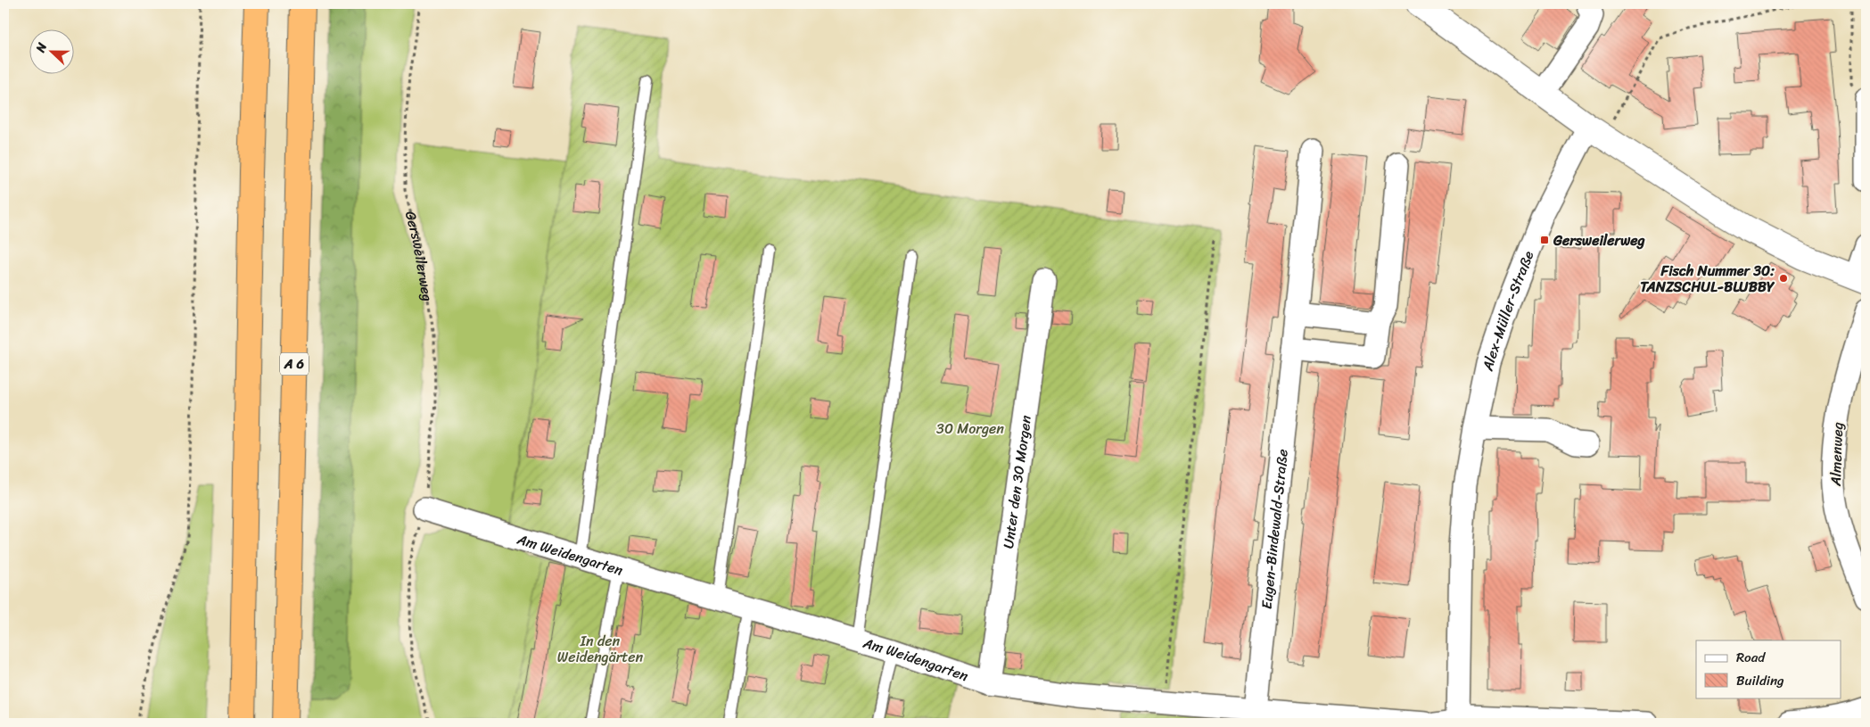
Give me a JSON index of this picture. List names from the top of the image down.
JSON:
{
  "streets": {
    "highway": ["A 6"],
    "street": [
      "Alex-Müller-Straße",
      "Almenweg",
      "Unter den 30 Morgen",
      "Eugen-Bindewald-Straße",
      "Am Weidengarten"
    ],
    "path": ["Gersweilerweg"]
  },
  "crossings": [
    ["Gersweilerweg", "Am Weidengarten"],
    ["Unter den 30 Morgen", "Am Weidengarten"],
    ["Eugen-Bindewald-Straße", "Am Weidengarten"]
  ],
  "parks": ["30 Morgen", "In den Weidengärten"],
  "places": {
    "transit": ["Gersweilerweg"],
    "other": ["Fisch Nummer 30: TANZSCHUL-BLUBBY"]
  },
  "legend": ["Road", "Building"],
  "north": "left"
}
